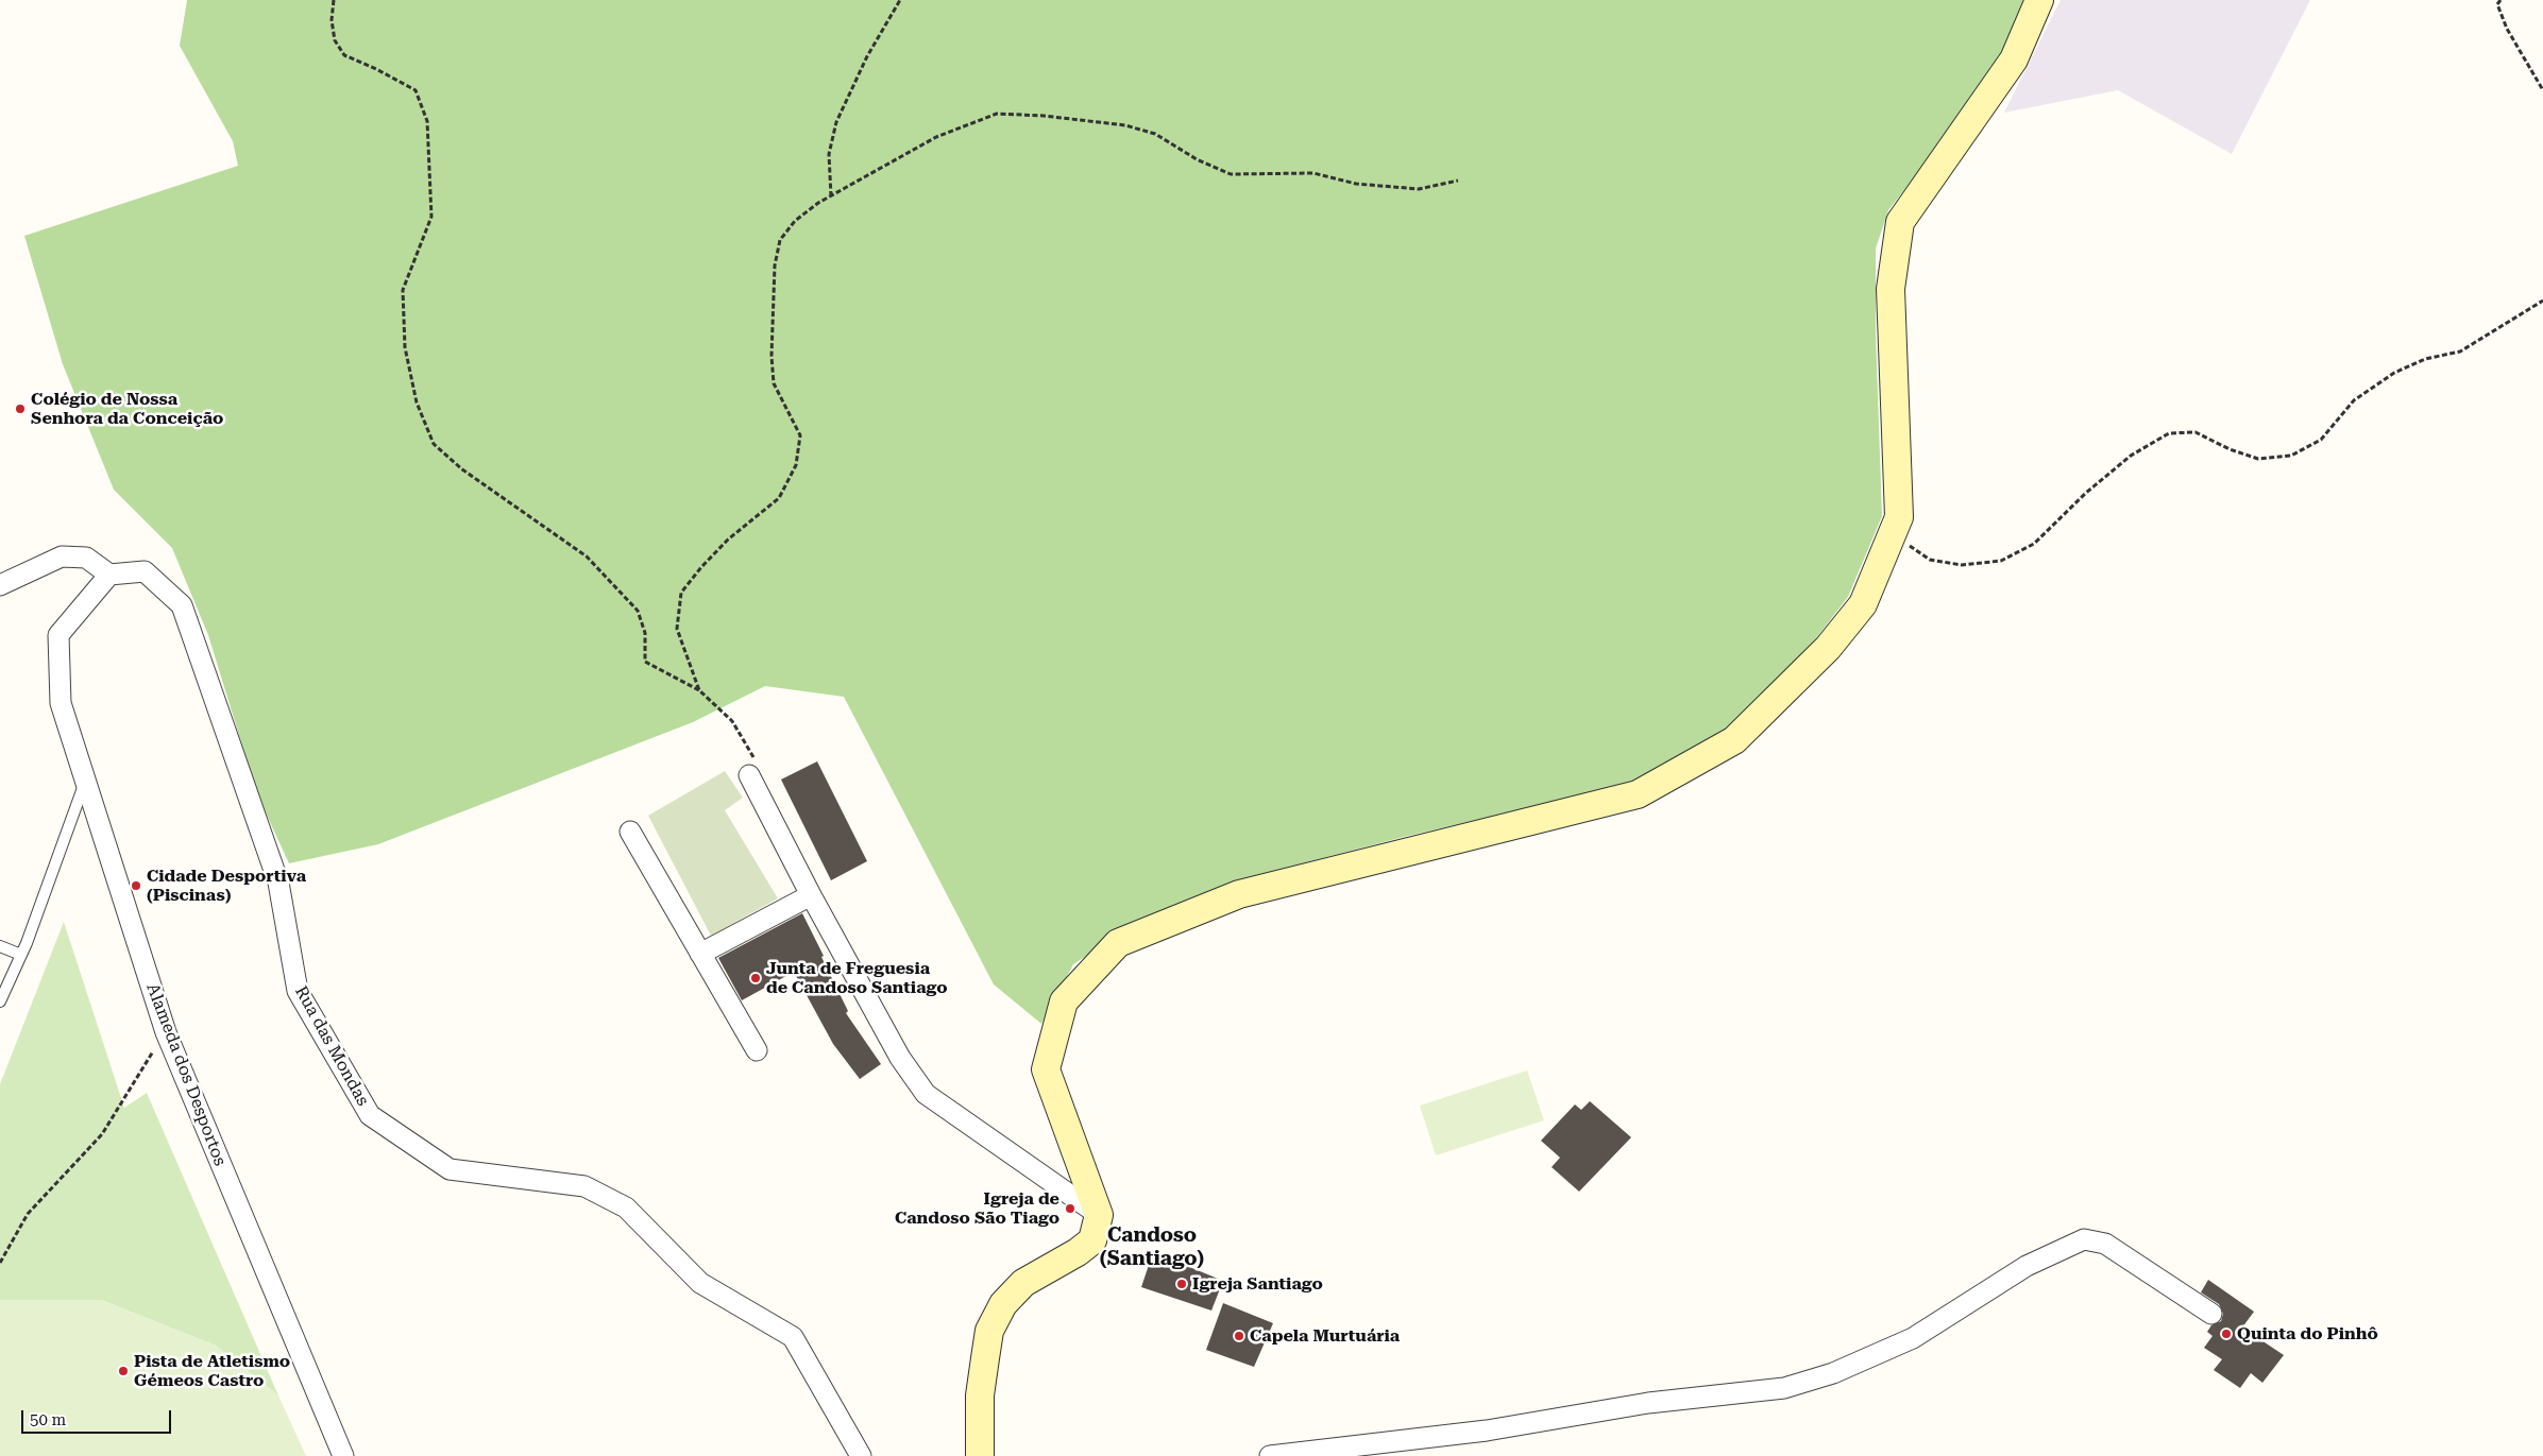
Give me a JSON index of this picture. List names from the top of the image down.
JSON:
{
  "streets": {
    "street": ["Rua das Mondas", "Alameda dos Desportos"]
  },
  "crossings": [
    ["Rua das Mondas", "Alameda dos Desportos"]
  ],
  "districts": ["Candoso (Santiago)"],
  "places": [
    "Colégio de Nossa Senhora da Conceição",
    "Cidade Desportiva (Piscinas)",
    "Junta de Freguesia de Candoso Santiago",
    "Igreja de Candoso São Tiago",
    "Igreja Santiago",
    "Quinta do Pinhô",
    "Capela Murtuária",
    "Pista de Atletismo Gémeos Castro"
  ],
  "scale_bar": "50 m"
}
